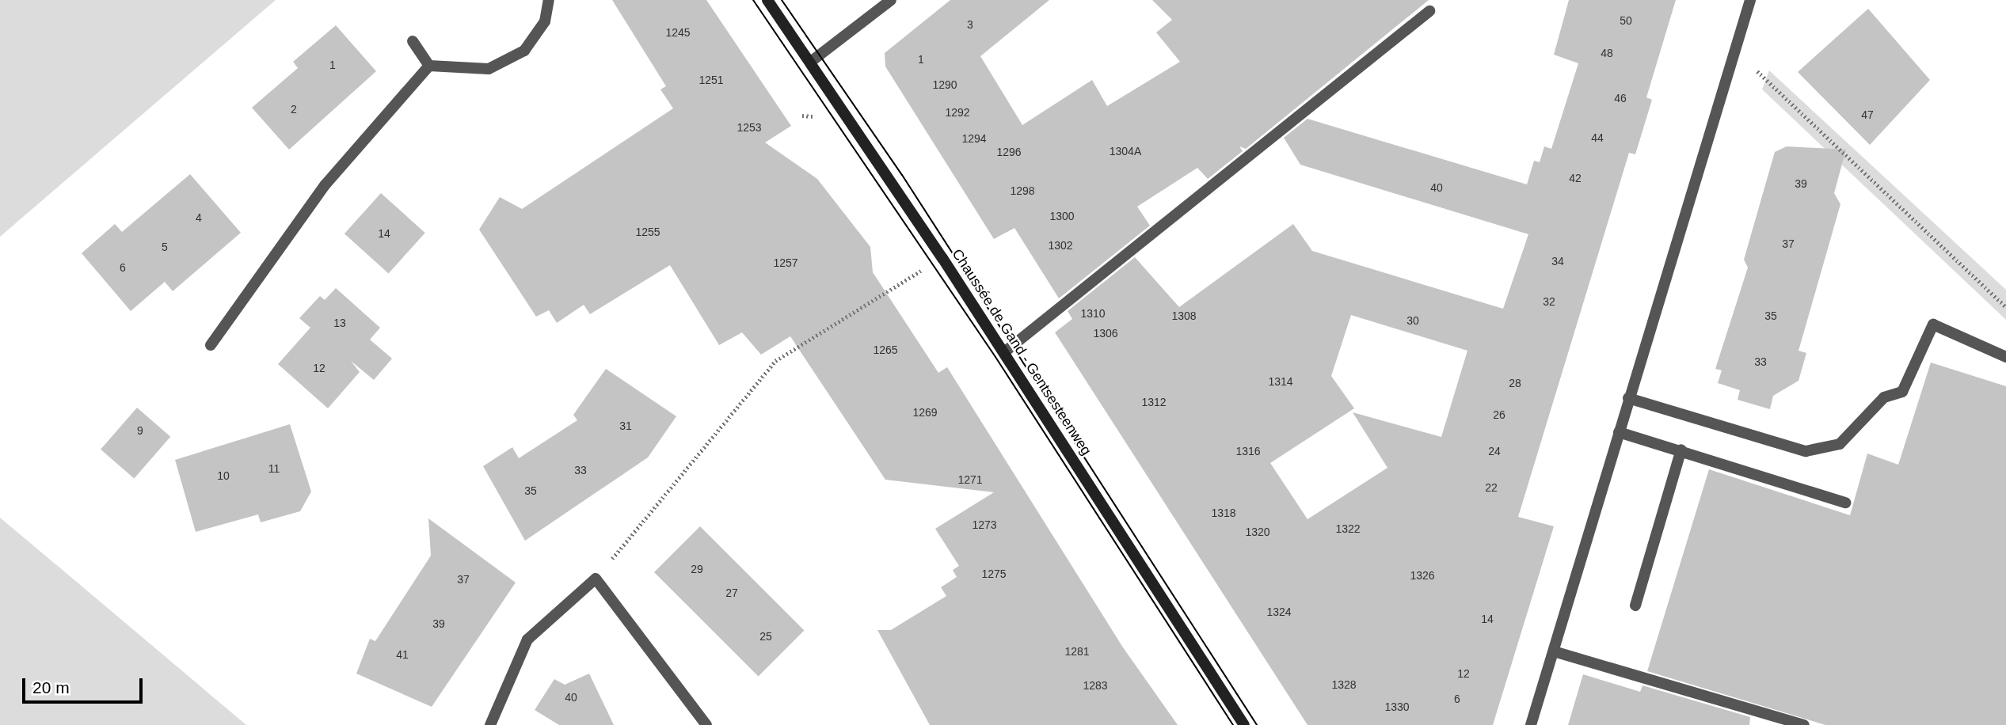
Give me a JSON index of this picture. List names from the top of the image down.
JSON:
{
  "streets": {
    "main road": ["Chaussée de Gand - Gentsesteenweg"]
  },
  "house_numbers": [
    "50",
    "3",
    "1245",
    "48",
    "1",
    "1",
    "1251",
    "1290",
    "46",
    "2",
    "1292",
    "47",
    "1253",
    "44",
    "1294",
    "1304A",
    "1296",
    "42",
    "39",
    "40",
    "1298",
    "1300",
    "4",
    "1255",
    "14",
    "37",
    "1302",
    "5",
    "34",
    "1257",
    "6",
    "32",
    "1310",
    "1308",
    "35",
    "30",
    "13",
    "1306",
    "1265",
    "33",
    "12",
    "1314",
    "28",
    "1312",
    "1269",
    "26",
    "31",
    "9",
    "1316",
    "24",
    "11",
    "33",
    "10",
    "1271",
    "22",
    "35",
    "1318",
    "1273",
    "1322",
    "1320",
    "29",
    "1275",
    "1326",
    "37",
    "27",
    "1324",
    "14",
    "39",
    "25",
    "1281",
    "41",
    "12",
    "1328",
    "1283",
    "40",
    "6",
    "1330"
  ],
  "scale_bar": "20 m"
}
